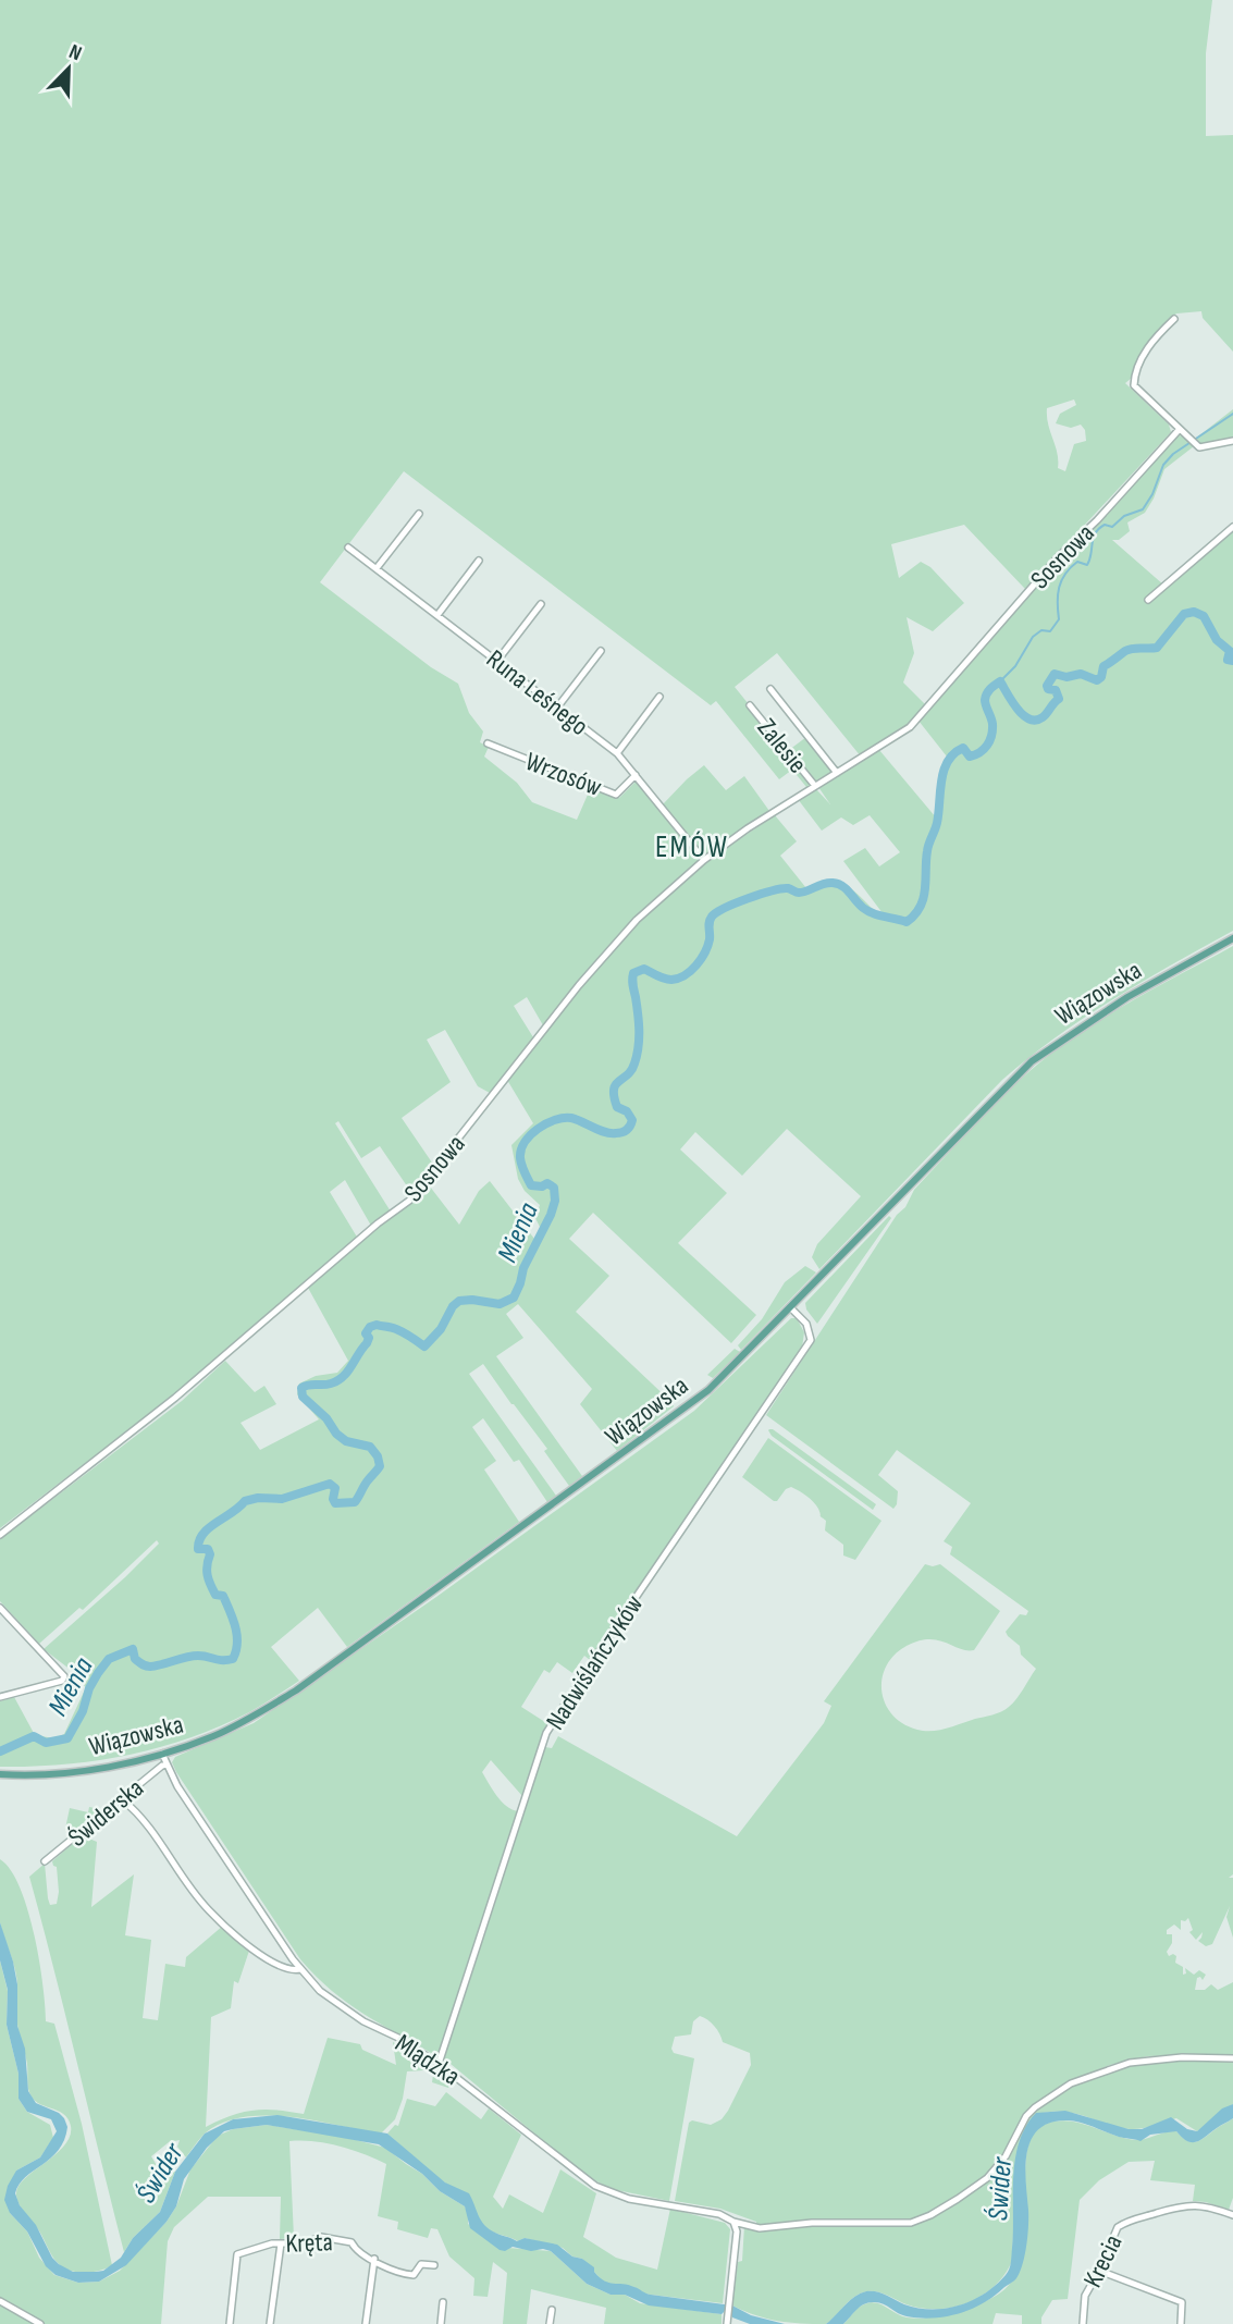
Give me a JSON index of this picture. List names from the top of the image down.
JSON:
{
  "streets": {
    "main road": ["Wiązowska"],
    "street": [
      "Sosnowa",
      "Runa Leśnego",
      "Zalesie",
      "Wrzosów",
      "Nadwiślańczyków",
      "Świderska",
      "Mlądzka",
      "Kręta",
      "Krecia"
    ]
  },
  "crossings": [
    ["Sosnowa", "Runa Leśnego"],
    ["Sosnowa", "Zalesie"],
    ["Runa Leśnego", "Wrzosów"],
    ["Wiązowska", "Nadwiślańczyków"],
    ["Wiązowska", "Mlądzka"],
    ["Nadwiślańczyków", "Mlądzka"],
    ["Świderska", "Mlądzka"]
  ],
  "districts": ["EMÓW"],
  "water": ["Mienia", "Świder"],
  "north": "top right"
}
